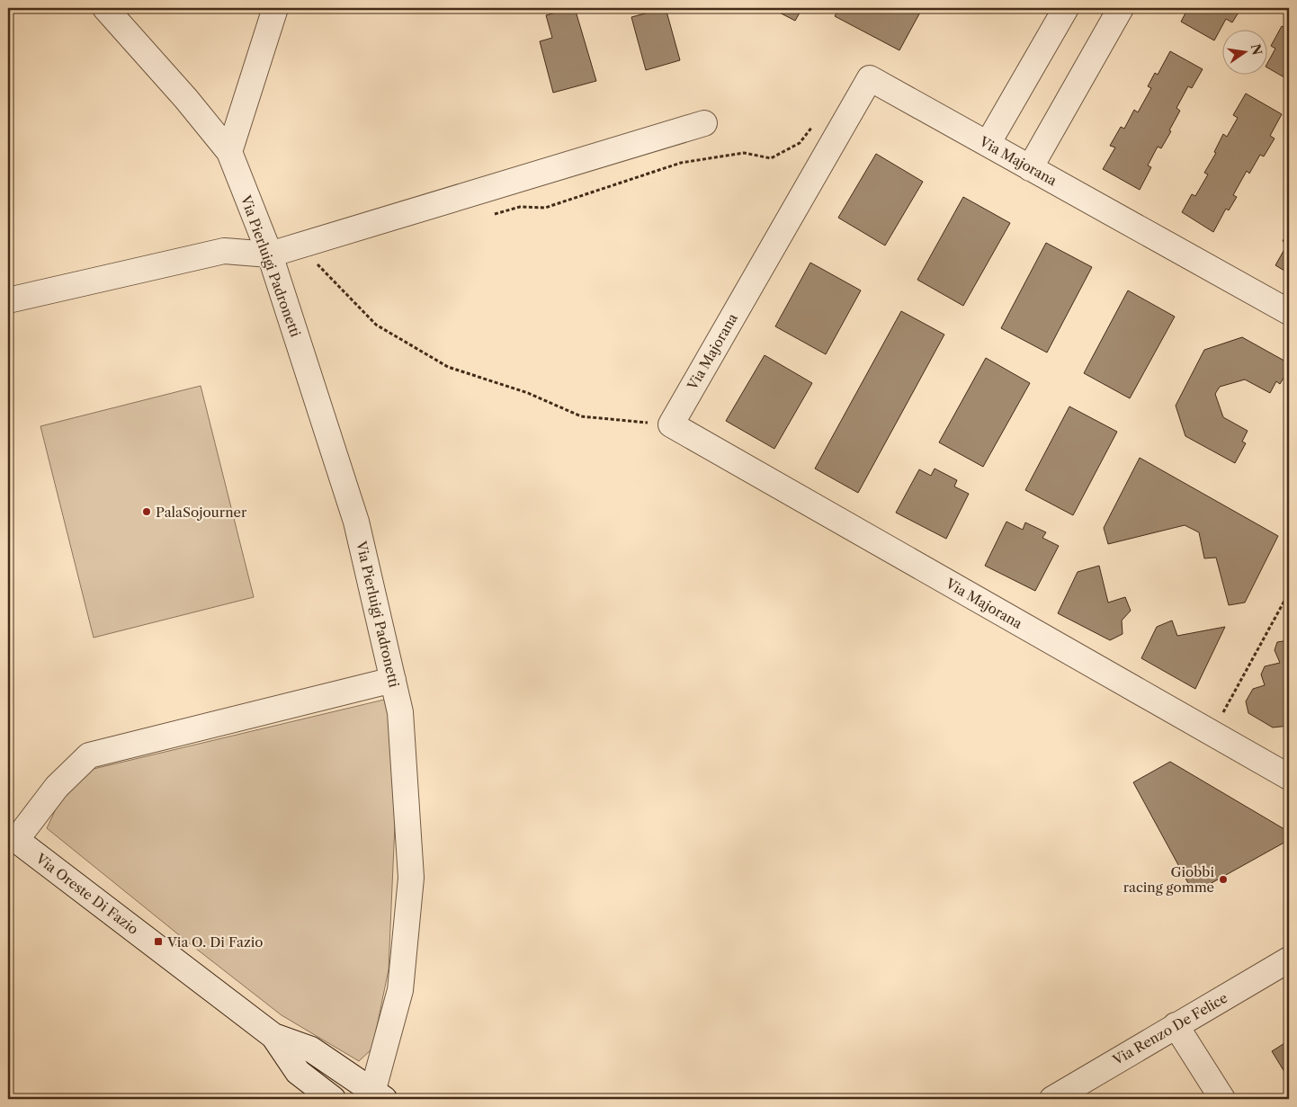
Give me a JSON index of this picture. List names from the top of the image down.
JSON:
{
  "streets": {
    "street": [
      "Via Majorana",
      "Via Pierluigi Padronetti",
      "Via Oreste Di Fazio",
      "Via Renzo De Felice"
    ]
  },
  "crossings": [
    ["Via Pierluigi Padronetti", "Via Oreste Di Fazio"]
  ],
  "places": {
    "other": ["PalaSojourner", "Giobbi racing gomme"],
    "transit": ["Via O. Di Fazio"]
  },
  "north": "right"
}
